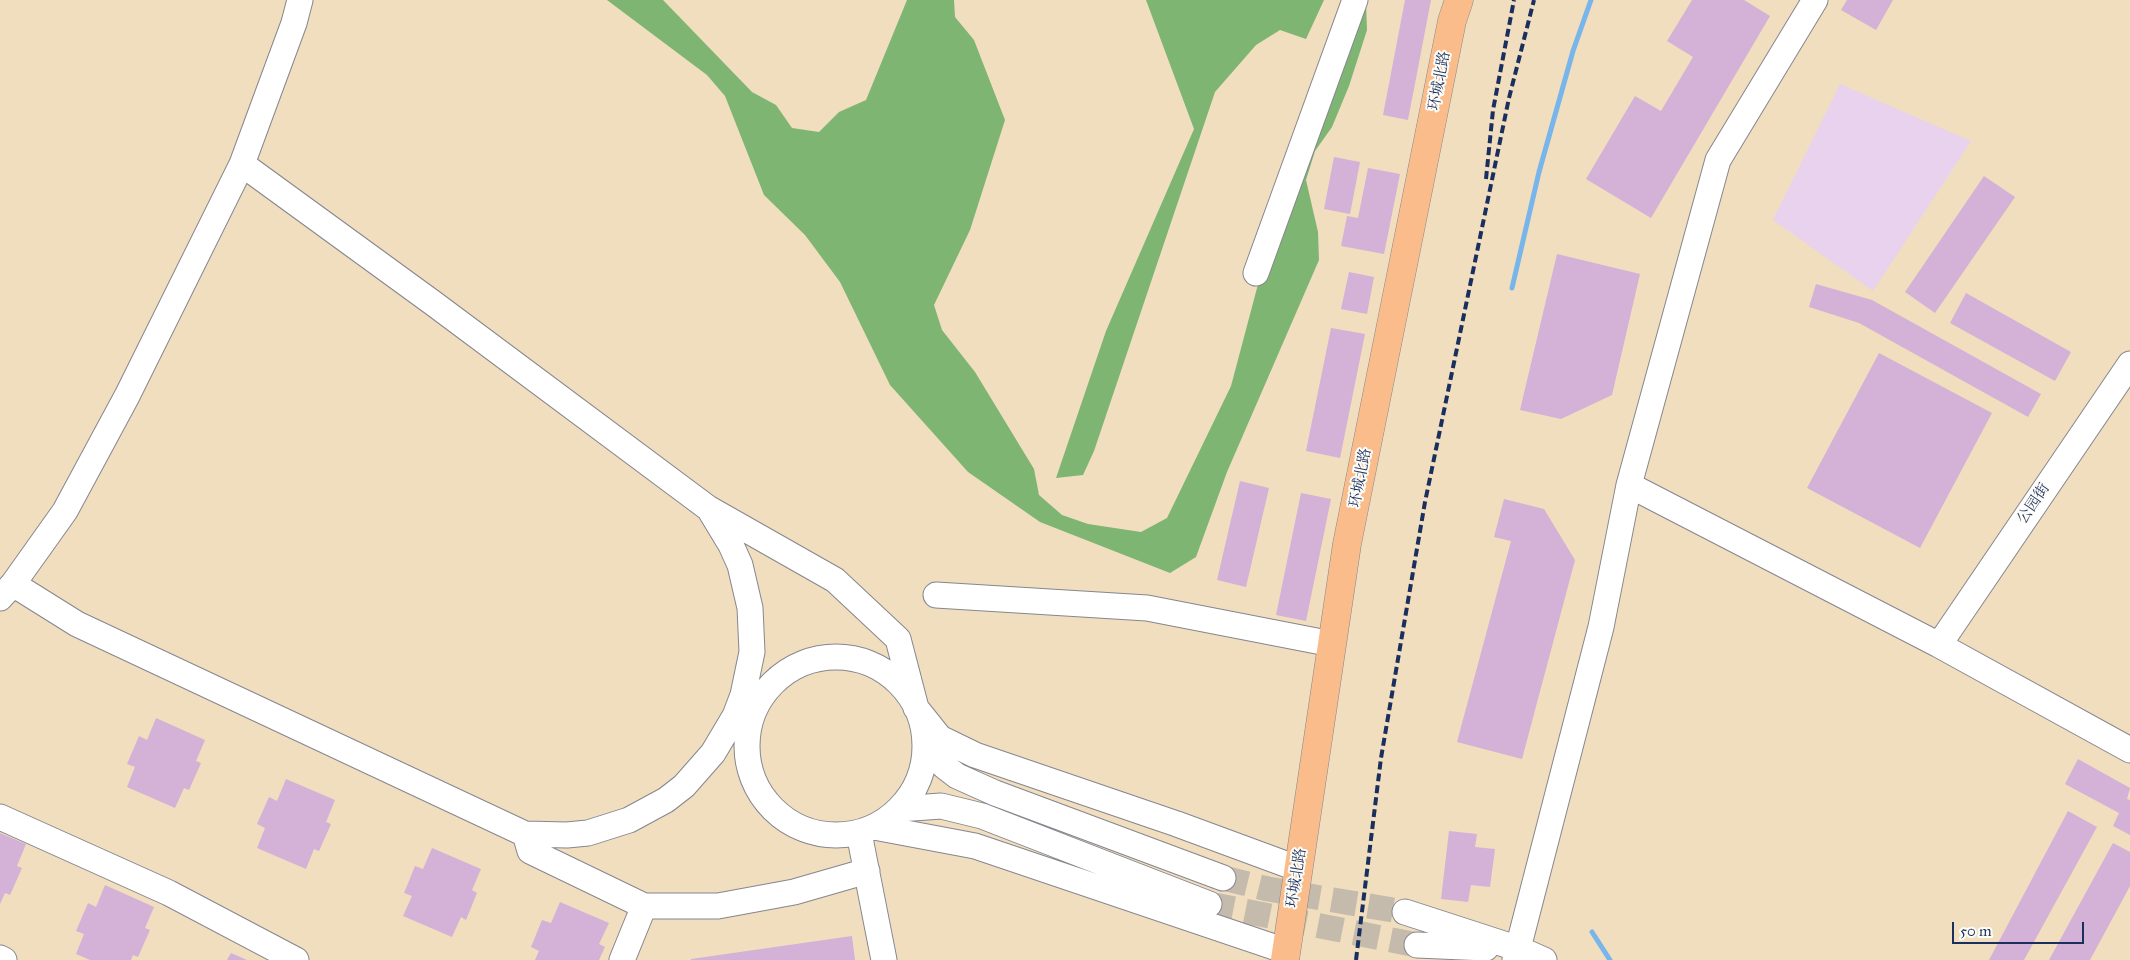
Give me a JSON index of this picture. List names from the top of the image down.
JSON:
{
  "streets": {
    "main road": ["环城北路"],
    "street": ["公园街"]
  },
  "scale_bar": "50 m"
}
